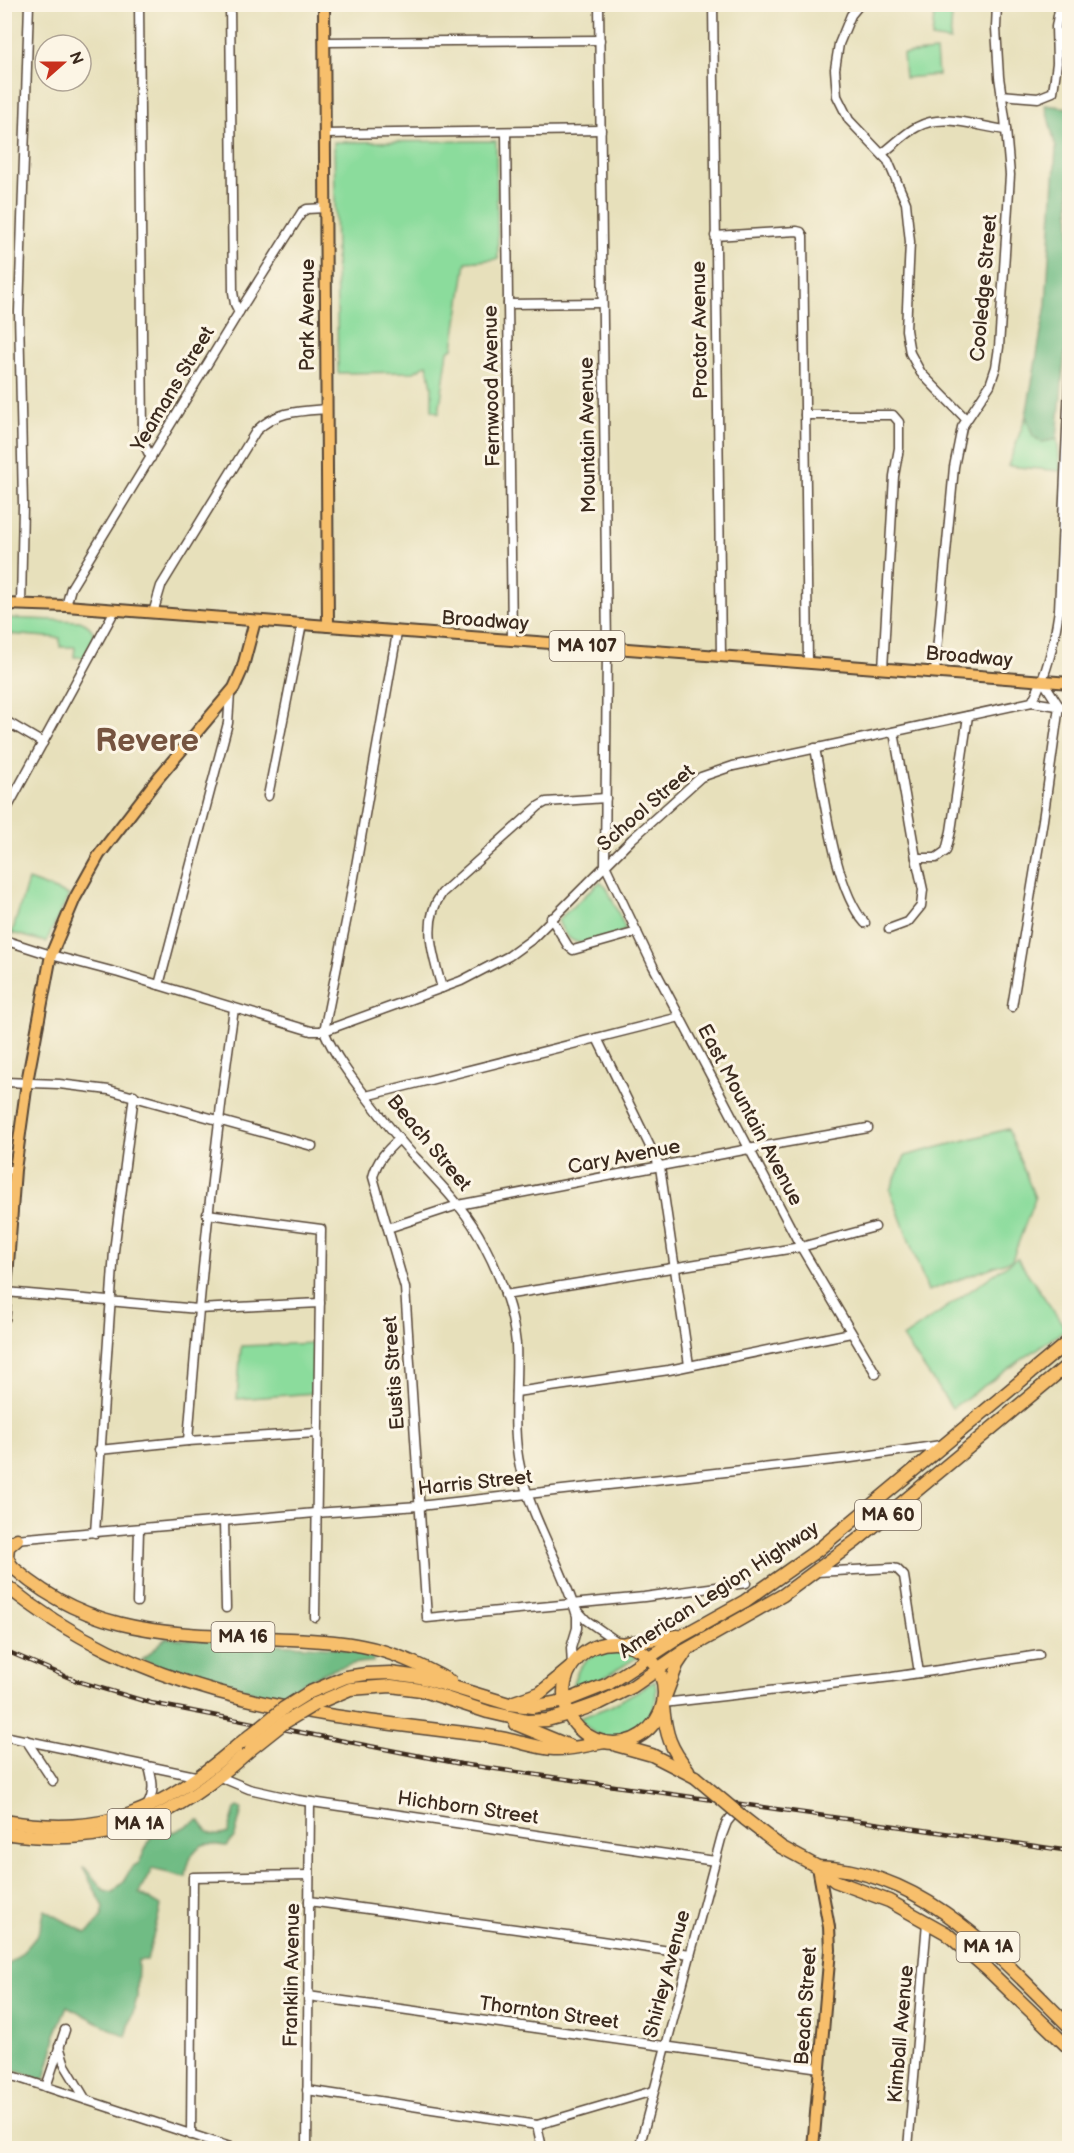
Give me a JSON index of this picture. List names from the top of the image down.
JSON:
{
  "streets": {
    "highway": [
      "MA 60",
      "American Legion Highway",
      "MA 16",
      "MA 1A"
    ],
    "main road": [
      "Park Avenue",
      "Broadway",
      "MA 107",
      "Beach Street"
    ],
    "street": [
      "Cooledge Street",
      "Proctor Avenue",
      "Fernwood Avenue",
      "Yeamans Street",
      "Mountain Avenue",
      "School Street",
      "East Mountain Avenue",
      "Cary Avenue",
      "Eustis Street",
      "Harris Street",
      "Hichborn Street",
      "Shirley Avenue",
      "Franklin Avenue",
      "Thornton Street",
      "Kimball Avenue"
    ]
  },
  "crossings": [
    ["Cooledge Street", "Broadway"],
    ["Park Avenue", "Yeamans Street"],
    ["Park Avenue", "Broadway"],
    ["Proctor Avenue", "Broadway"],
    ["Fernwood Avenue", "Broadway"],
    ["Yeamans Street", "Broadway"],
    ["Mountain Avenue", "Broadway"],
    ["Mountain Avenue", "School Street"],
    ["Mountain Avenue", "East Mountain Avenue"],
    ["School Street", "East Mountain Avenue"],
    ["School Street", "Beach Street"],
    ["East Mountain Avenue", "Cary Avenue"],
    ["Beach Street", "Cary Avenue"],
    ["Beach Street", "Eustis Street"],
    ["Beach Street", "Harris Street"],
    ["Beach Street", "MA 1A"],
    ["Beach Street", "Thornton Street"],
    ["Cary Avenue", "Eustis Street"],
    ["Eustis Street", "Harris Street"],
    ["Harris Street", "American Legion Highway"],
    ["MA 60", "American Legion Highway"],
    ["MA 60", "MA 16"],
    ["MA 60", "MA 1A"],
    ["American Legion Highway", "MA 1A"],
    ["MA 16", "MA 1A"],
    ["Hichborn Street", "MA 1A"],
    ["Hichborn Street", "Shirley Avenue"],
    ["Hichborn Street", "Franklin Avenue"],
    ["MA 1A", "Shirley Avenue"],
    ["MA 1A", "Kimball Avenue"],
    ["Shirley Avenue", "Thornton Street"],
    ["Franklin Avenue", "Thornton Street"]
  ],
  "districts": ["Revere"],
  "north": "right"
}
